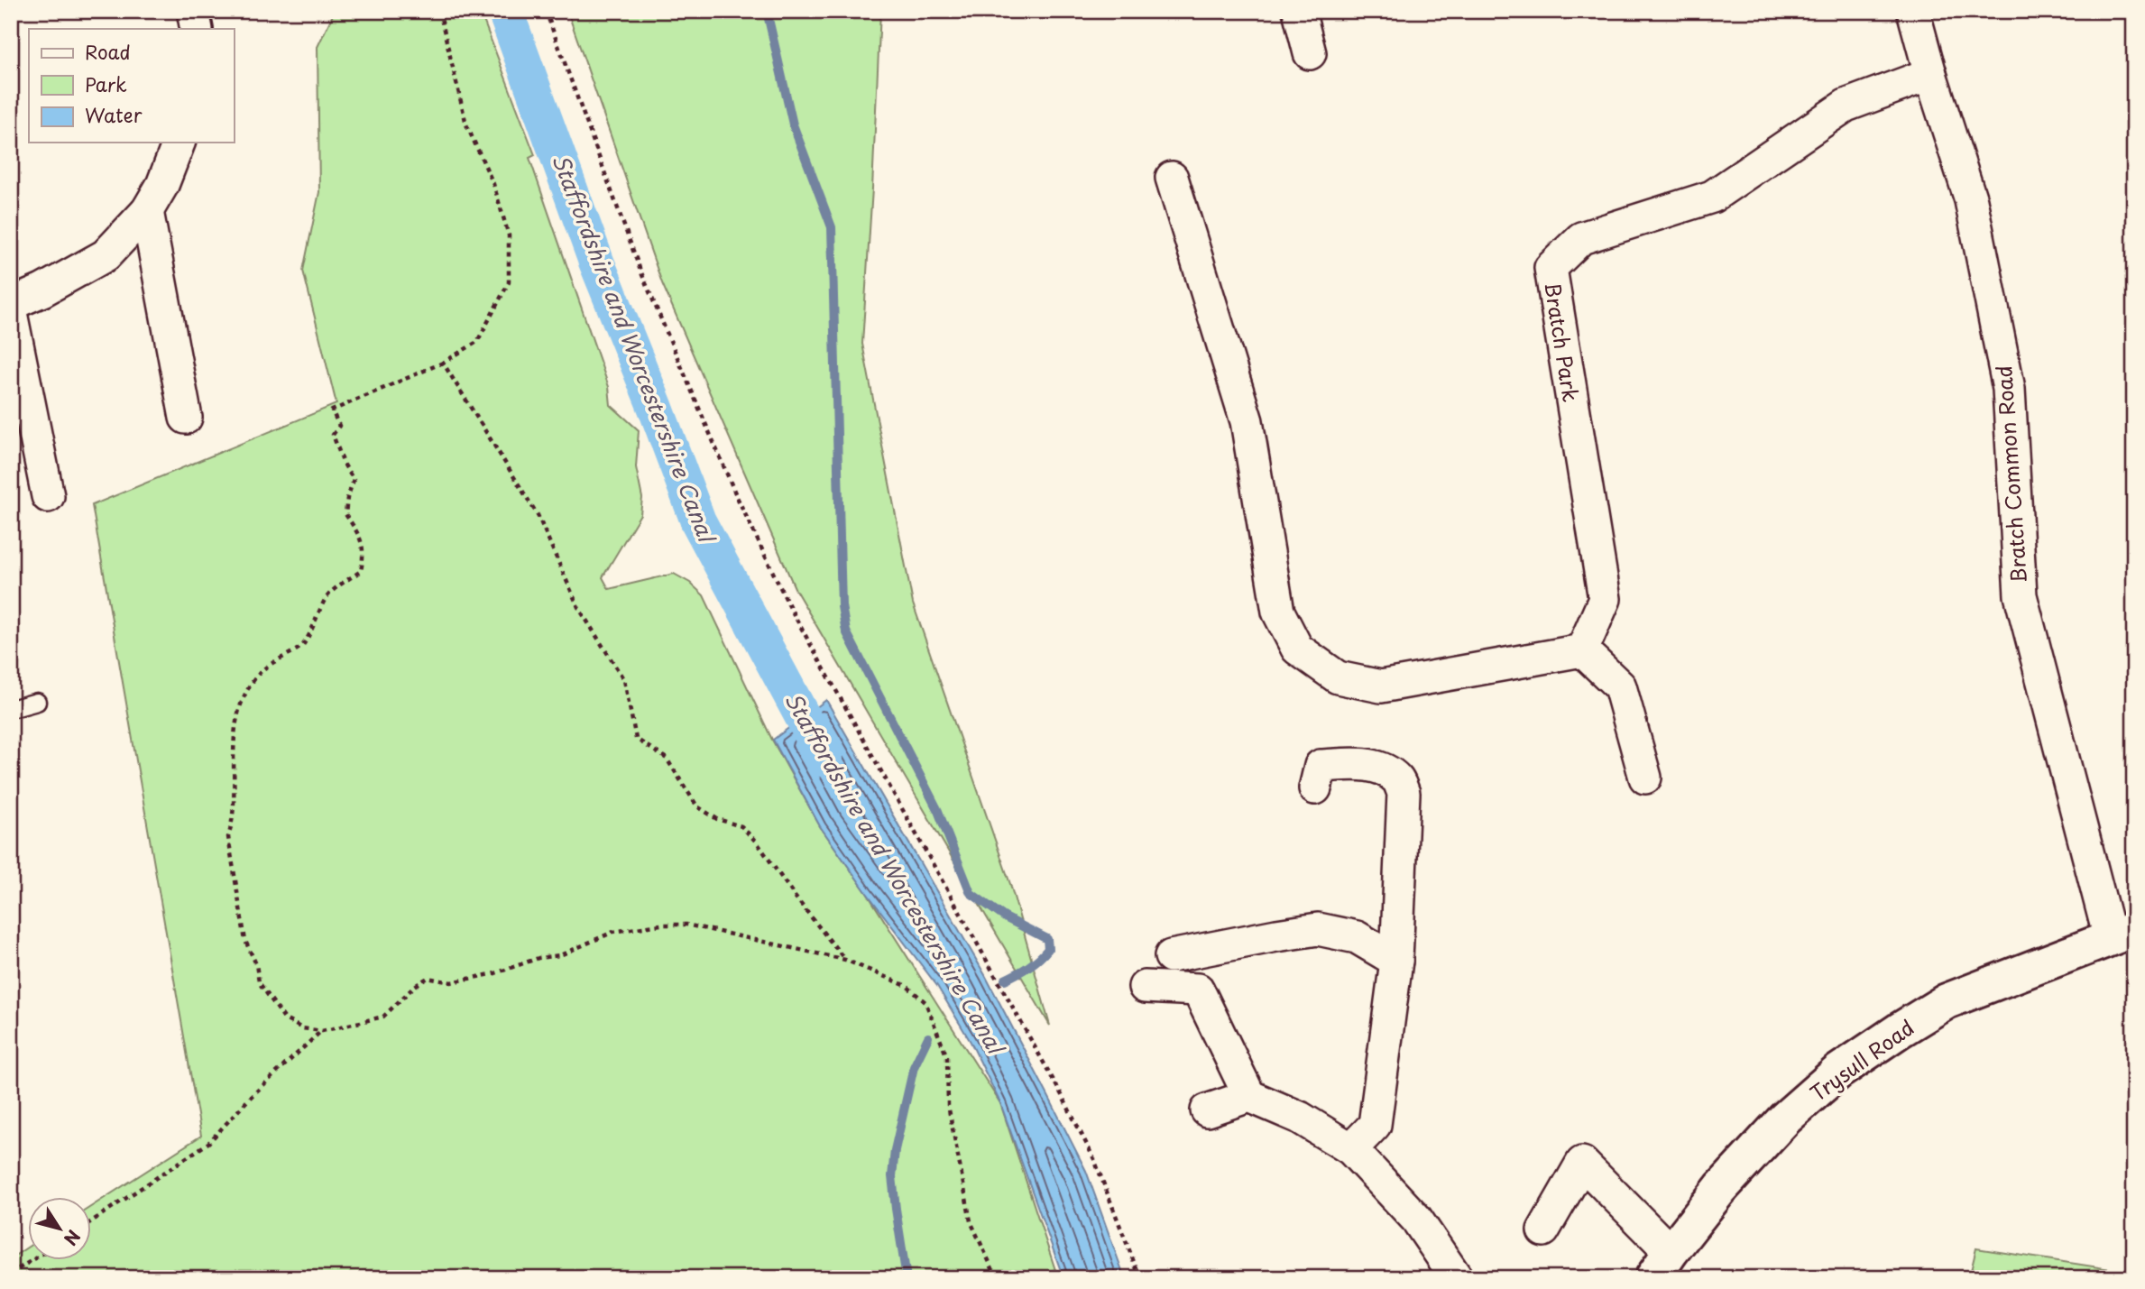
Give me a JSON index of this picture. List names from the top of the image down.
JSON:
{
  "streets": {
    "street": ["Bratch Park", "Bratch Common Road", "Trysull Road"]
  },
  "crossings": [
    ["Bratch Park", "Bratch Common Road"],
    ["Bratch Common Road", "Trysull Road"]
  ],
  "water": ["Staffordshire and Worcestershire Canal"],
  "legend": ["Road", "Park", "Water"],
  "north": "bottom right"
}
